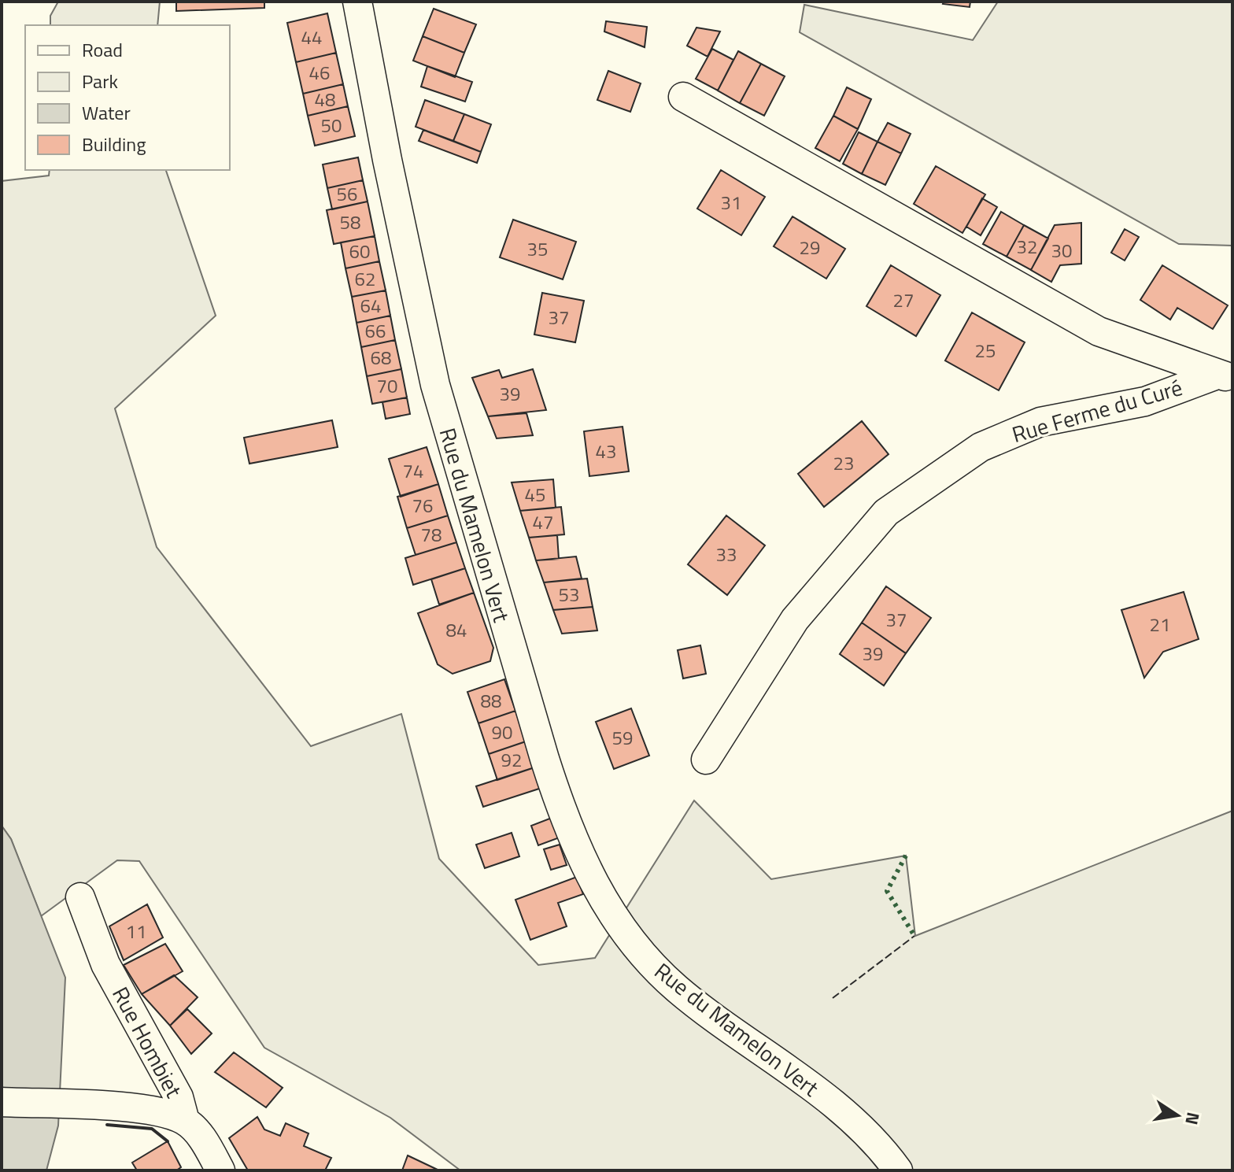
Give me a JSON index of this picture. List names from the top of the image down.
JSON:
{
  "streets": {
    "street": ["Rue Ferme du Curé", "Rue du Mamelon Vert", "Rue Hombiet"]
  },
  "house_numbers": [
    "44",
    "46",
    "48",
    "50",
    "56",
    "31",
    "58",
    "32",
    "29",
    "35",
    "30",
    "60",
    "62",
    "27",
    "64",
    "37",
    "66",
    "25",
    "68",
    "70",
    "39",
    "43",
    "23",
    "74",
    "45",
    "76",
    "47",
    "78",
    "33",
    "53",
    "37",
    "21",
    "84",
    "39",
    "88",
    "90",
    "59",
    "92",
    "11"
  ],
  "legend": [
    "Road",
    "Park",
    "Water",
    "Building"
  ],
  "north": "right"
}
